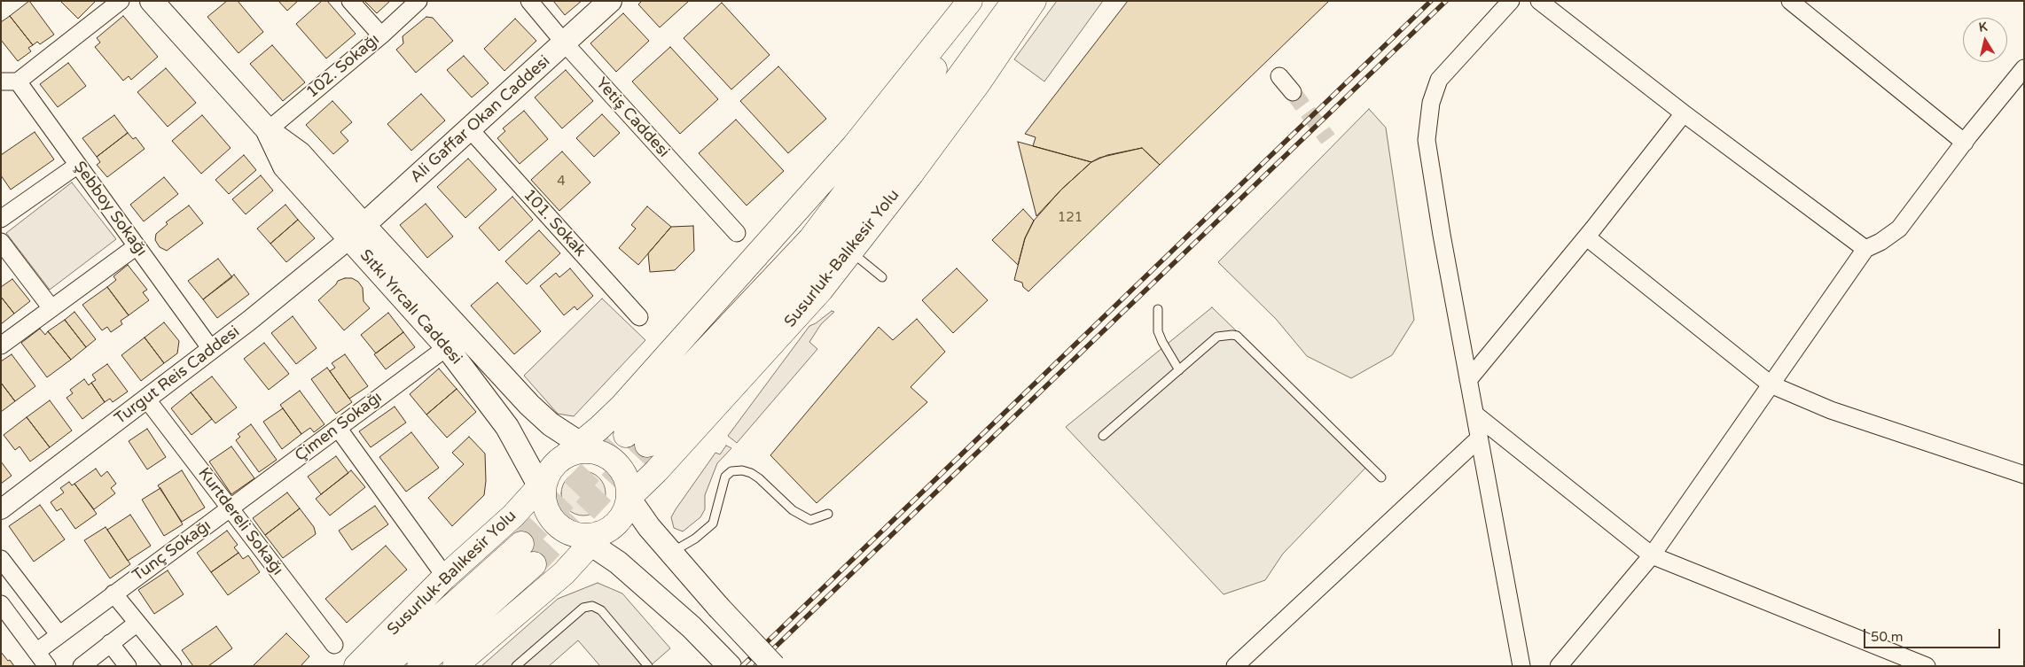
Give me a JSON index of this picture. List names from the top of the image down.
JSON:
{
  "streets": {
    "highway": ["Susurluk-Balıkesir Yolu"],
    "main road": ["Ali Gaffar Okan Caddesi", "Sıtkı Yırcalı Caddesi"],
    "street": [
      "102. Sokağı",
      "Yetiş Caddesi",
      "Şebboy Sokağı",
      "101. Sokak",
      "Turgut Reis Caddesi",
      "Çimen Sokağı",
      "Kurtdereli Sokağı",
      "Tunç Sokağı"
    ]
  },
  "crossings": [
    ["102. Sokağı", "Sıtkı Yırcalı Caddesi"],
    ["Yetiş Caddesi", "Ali Gaffar Okan Caddesi"],
    ["Ali Gaffar Okan Caddesi", "101. Sokak"],
    ["Ali Gaffar Okan Caddesi", "Sıtkı Yırcalı Caddesi"],
    ["Ali Gaffar Okan Caddesi", "Turgut Reis Caddesi"],
    ["Şebboy Sokağı", "Turgut Reis Caddesi"],
    ["Susurluk-Balıkesir Yolu", "Sıtkı Yırcalı Caddesi"],
    ["Sıtkı Yırcalı Caddesi", "Turgut Reis Caddesi"],
    ["Sıtkı Yırcalı Caddesi", "Çimen Sokağı"],
    ["Turgut Reis Caddesi", "Kurtdereli Sokağı"],
    ["Çimen Sokağı", "Kurtdereli Sokağı"],
    ["Çimen Sokağı", "Tunç Sokağı"],
    ["Kurtdereli Sokağı", "Tunç Sokağı"]
  ],
  "house_numbers": ["4", "121"],
  "scale_bar": "50 m",
  "north": "top"
}
